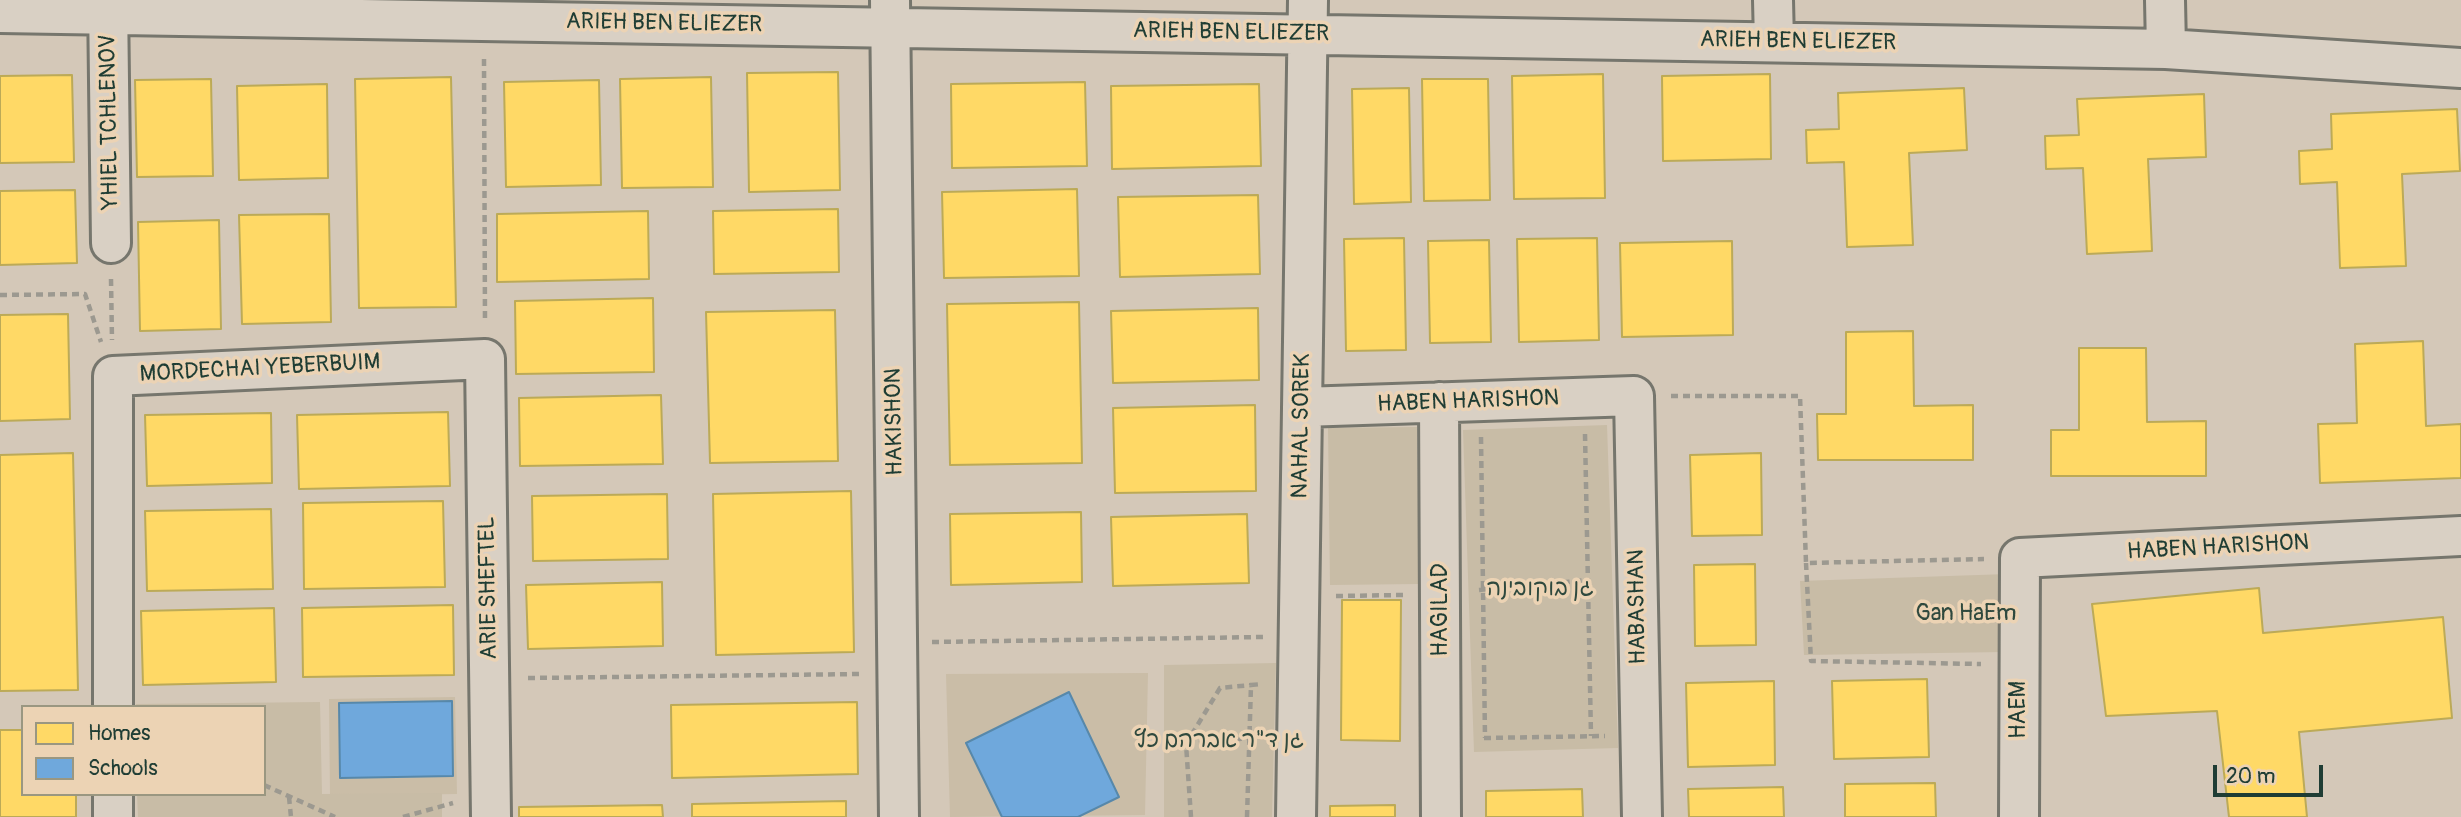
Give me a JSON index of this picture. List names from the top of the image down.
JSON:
{
  "streets": {
    "street": [
      "ARIEH BEN ELIEZER",
      "YHIEL TCHLENOV",
      "MORDECHAI YEBERBUIM",
      "HABEN HARISHON",
      "HAKISHON",
      "NAHAL SOREK",
      "ARIE SHEFTEL",
      "HABASHAN",
      "HAGILAD",
      "HAEM"
    ]
  },
  "crossings": [
    ["ARIEH BEN ELIEZER", "YHIEL TCHLENOV"],
    ["ARIEH BEN ELIEZER", "HAKISHON"],
    ["ARIEH BEN ELIEZER", "NAHAL SOREK"],
    ["MORDECHAI YEBERBUIM", "ARIE SHEFTEL"],
    ["HABEN HARISHON", "NAHAL SOREK"],
    ["HABEN HARISHON", "HABASHAN"],
    ["HABEN HARISHON", "HAGILAD"],
    ["HABEN HARISHON", "HAEM"]
  ],
  "parks": ["גן בוקובינה", "Gan HaEm", "גן ד\"ר אברהם כץ"],
  "legend": ["Homes", "Schools"],
  "scale_bar": "20 m"
}
